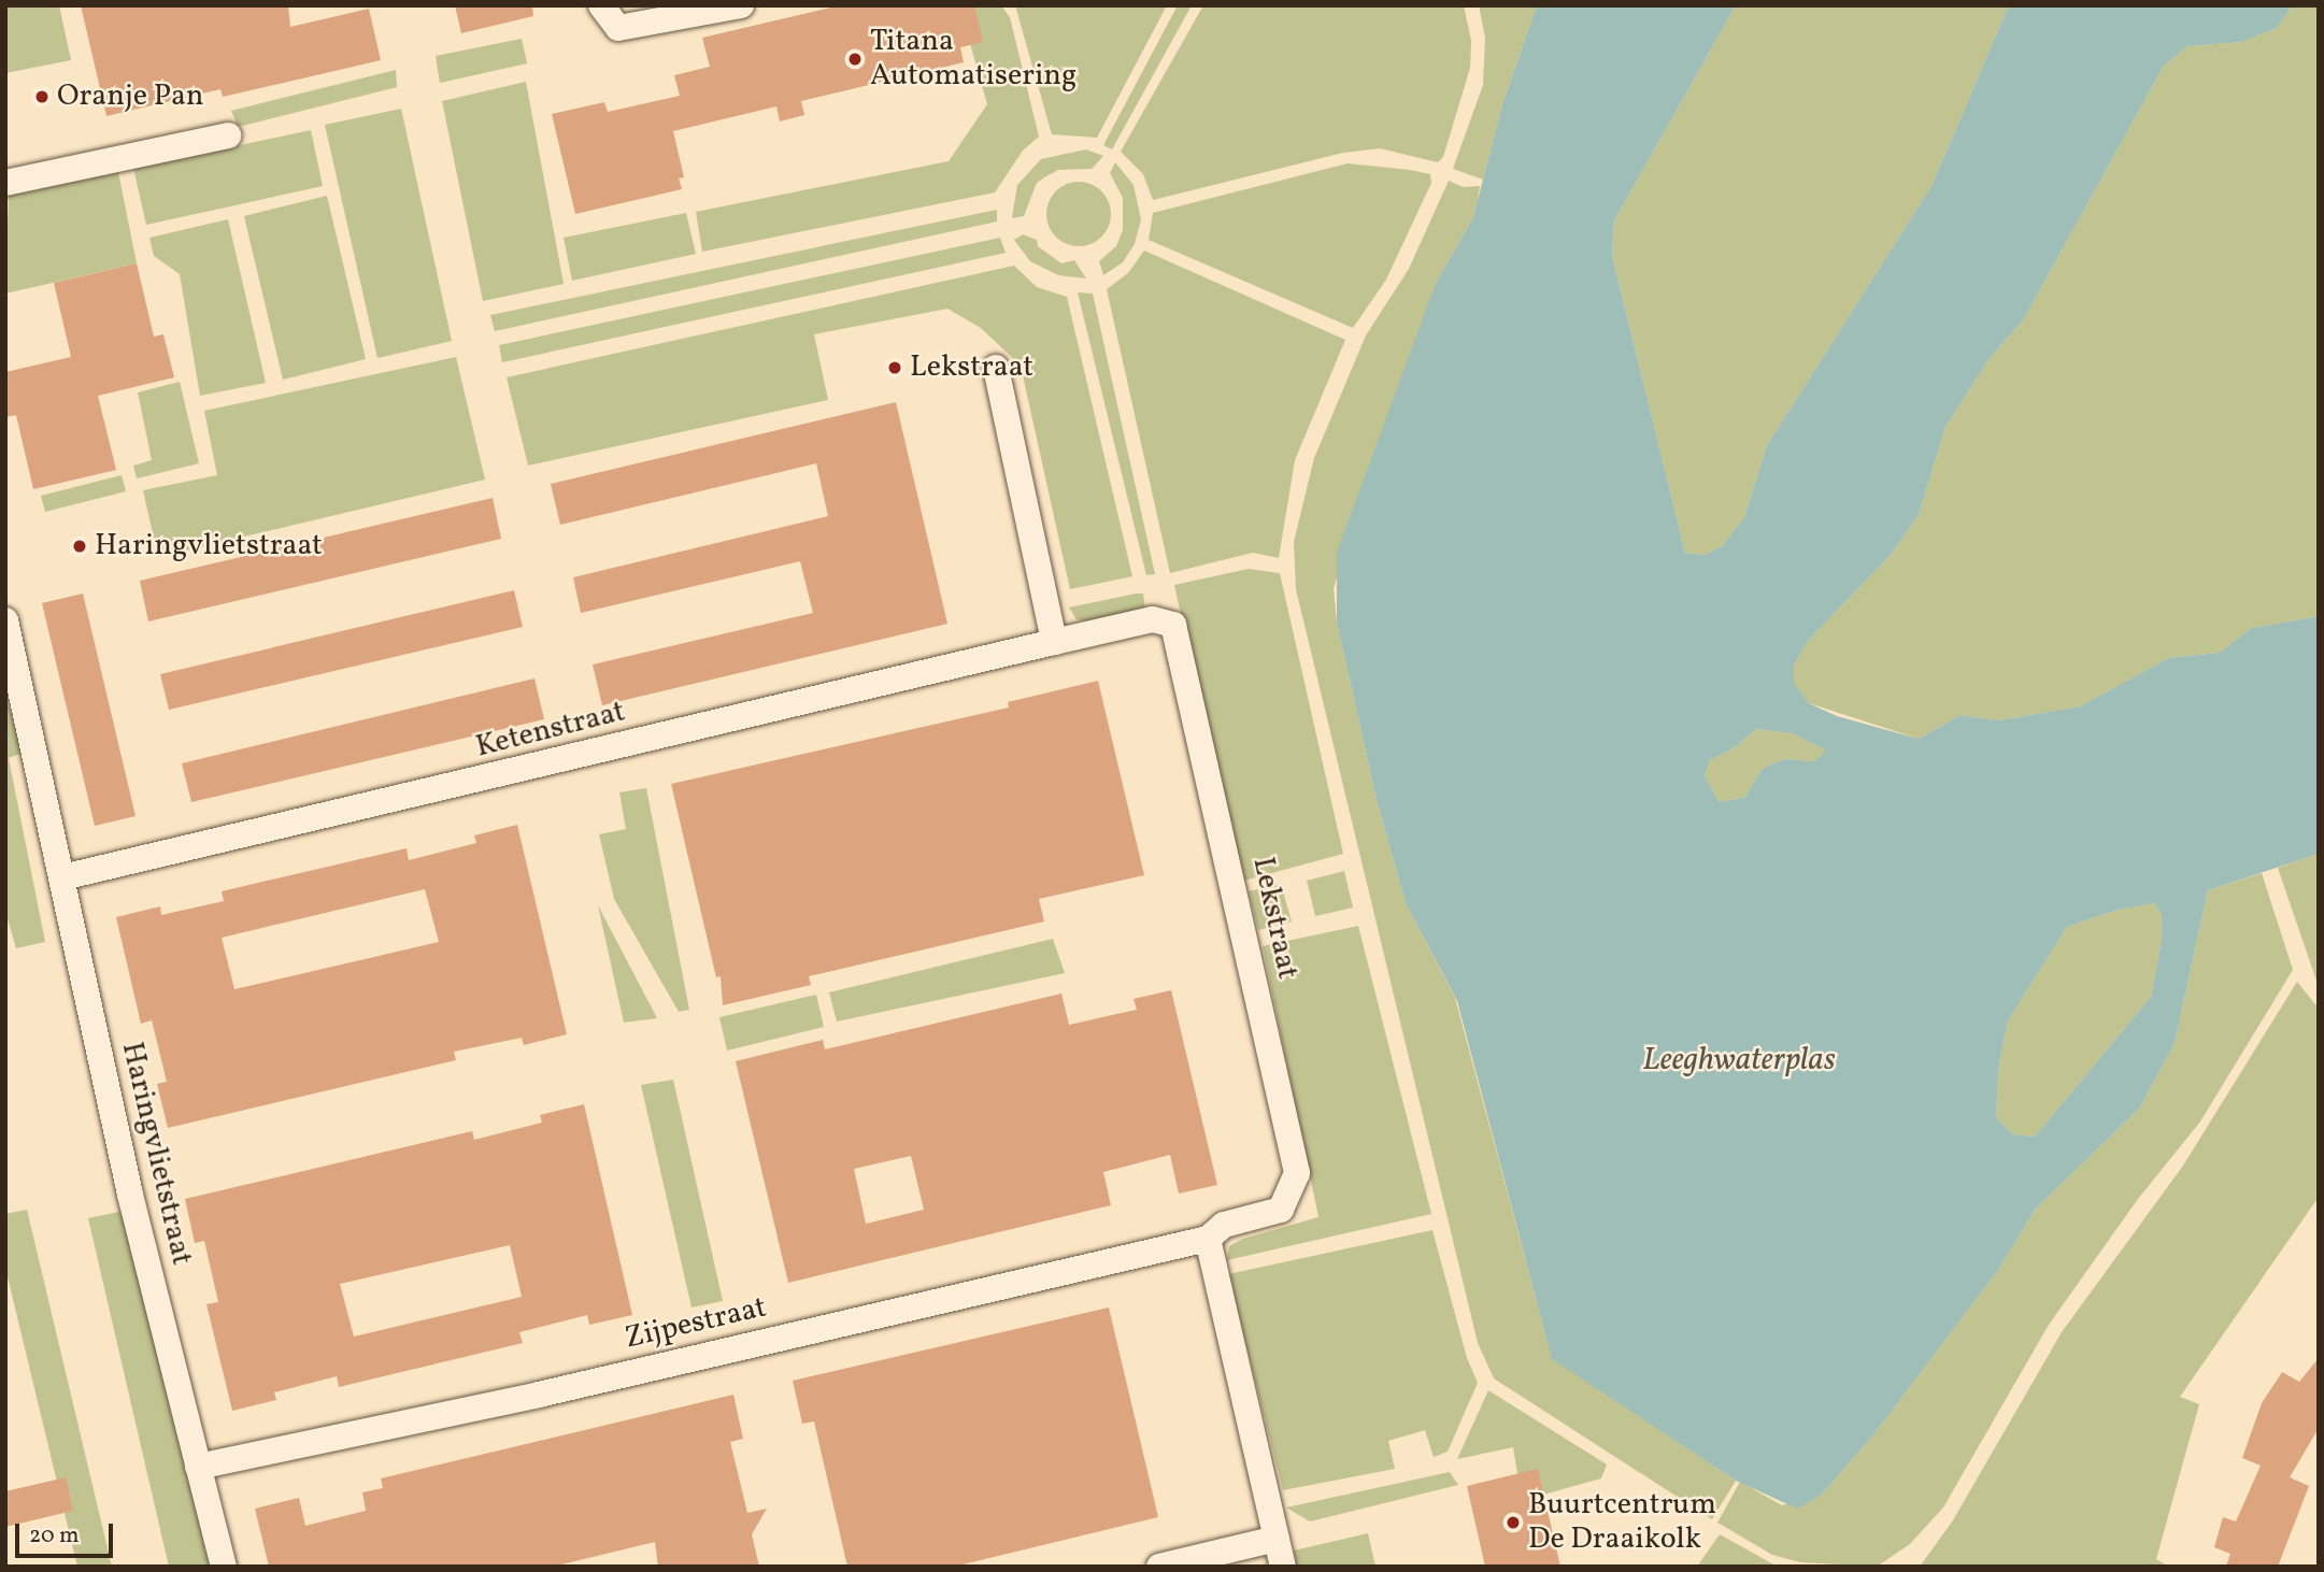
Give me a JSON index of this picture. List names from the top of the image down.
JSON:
{
  "streets": {
    "street": [
      "Ketenstraat",
      "Lekstraat",
      "Haringvlietstraat",
      "Zijpestraat"
    ]
  },
  "crossings": [
    ["Ketenstraat", "Lekstraat"],
    ["Ketenstraat", "Haringvlietstraat"],
    ["Lekstraat", "Zijpestraat"],
    ["Haringvlietstraat", "Zijpestraat"]
  ],
  "water": ["Leeghwaterplas"],
  "places": [
    "Titana Automatisering",
    "Oranje Pan",
    "Lekstraat",
    "Haringvlietstraat",
    "Buurtcentrum De Draaikolk"
  ],
  "scale_bar": "20 m"
}
